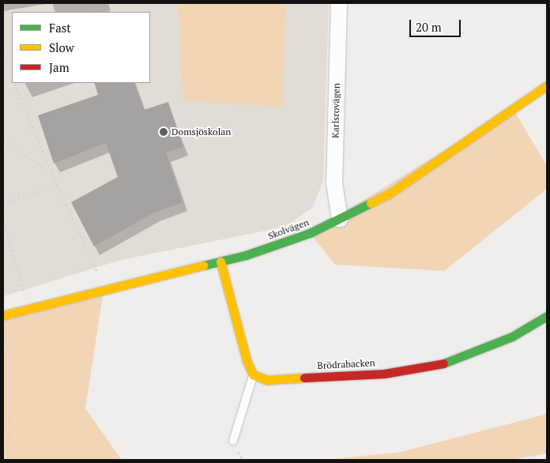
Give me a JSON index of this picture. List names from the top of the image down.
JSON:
{
  "streets": {
    "street": ["Karlsrovägen", "Skolvägen", "Brödrabacken"]
  },
  "crossings": [
    ["Karlsrovägen", "Skolvägen"]
  ],
  "places": ["Domsjöskolan"],
  "legend": ["Fast", "Slow", "Jam"],
  "scale_bar": "20 m"
}
